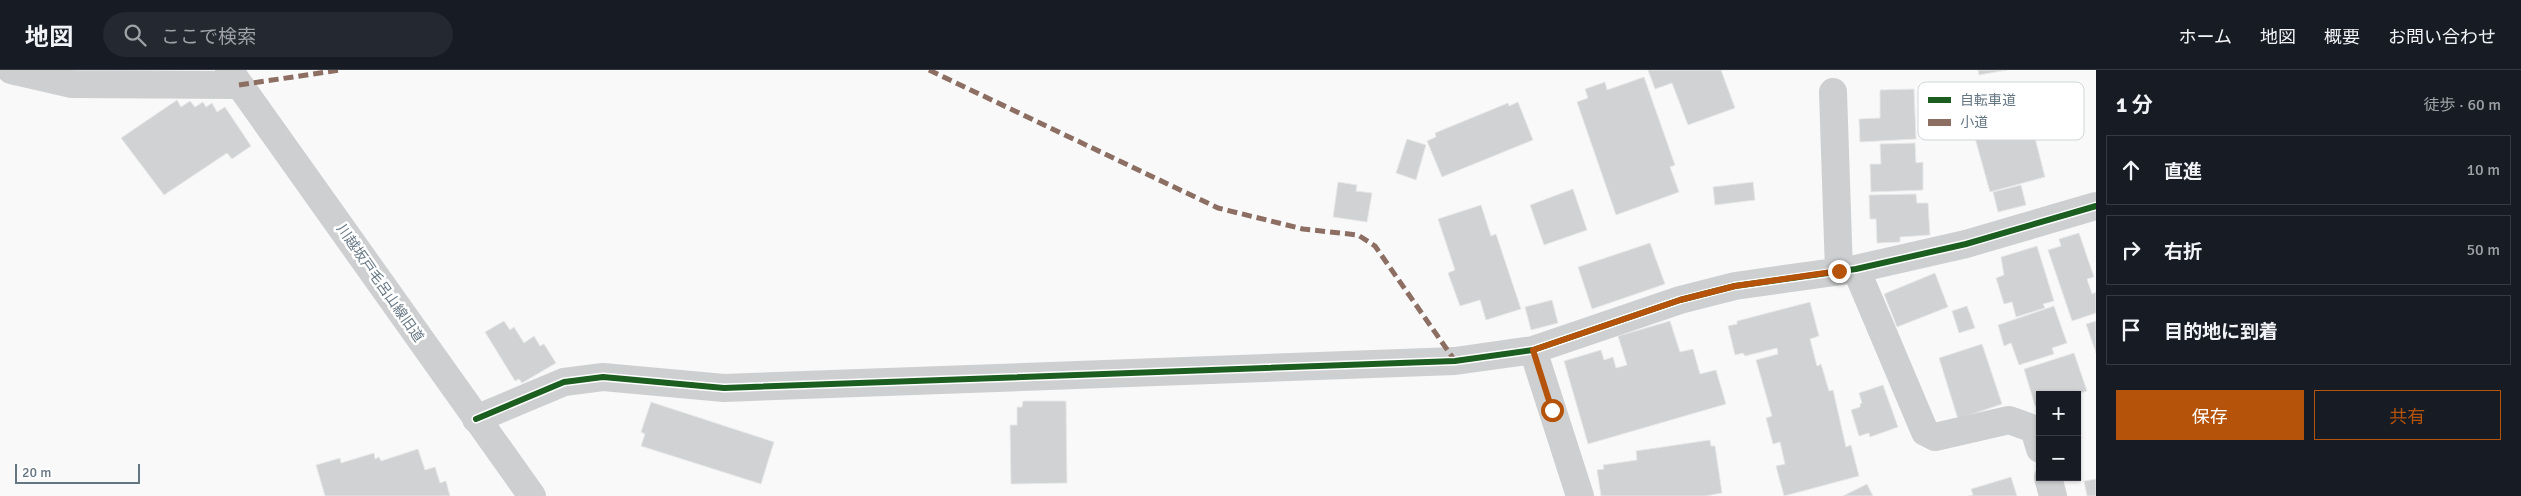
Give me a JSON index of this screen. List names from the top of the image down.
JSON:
{
  "streets": {
    "street": ["川越坂戸毛呂山線旧道"]
  },
  "legend": ["自転車道", "小道"],
  "scale_bar": "20 m",
  "page": {
    "header": "地図",
    "search": "ここで検索",
    "nav": [
      "ホーム",
      "地図",
      "概要",
      "お問い合わせ"
    ],
    "heading": ["1 分", "徒歩 · 60 m"],
    "list": [
      ["直進", "10 m"],
      ["右折", "50 m"],
      "目的地に到着"
    ],
    "buttons": ["保存", "共有"],
    "map_buttons": ["+", "−"],
    "scale": "20 m"
  }
}
